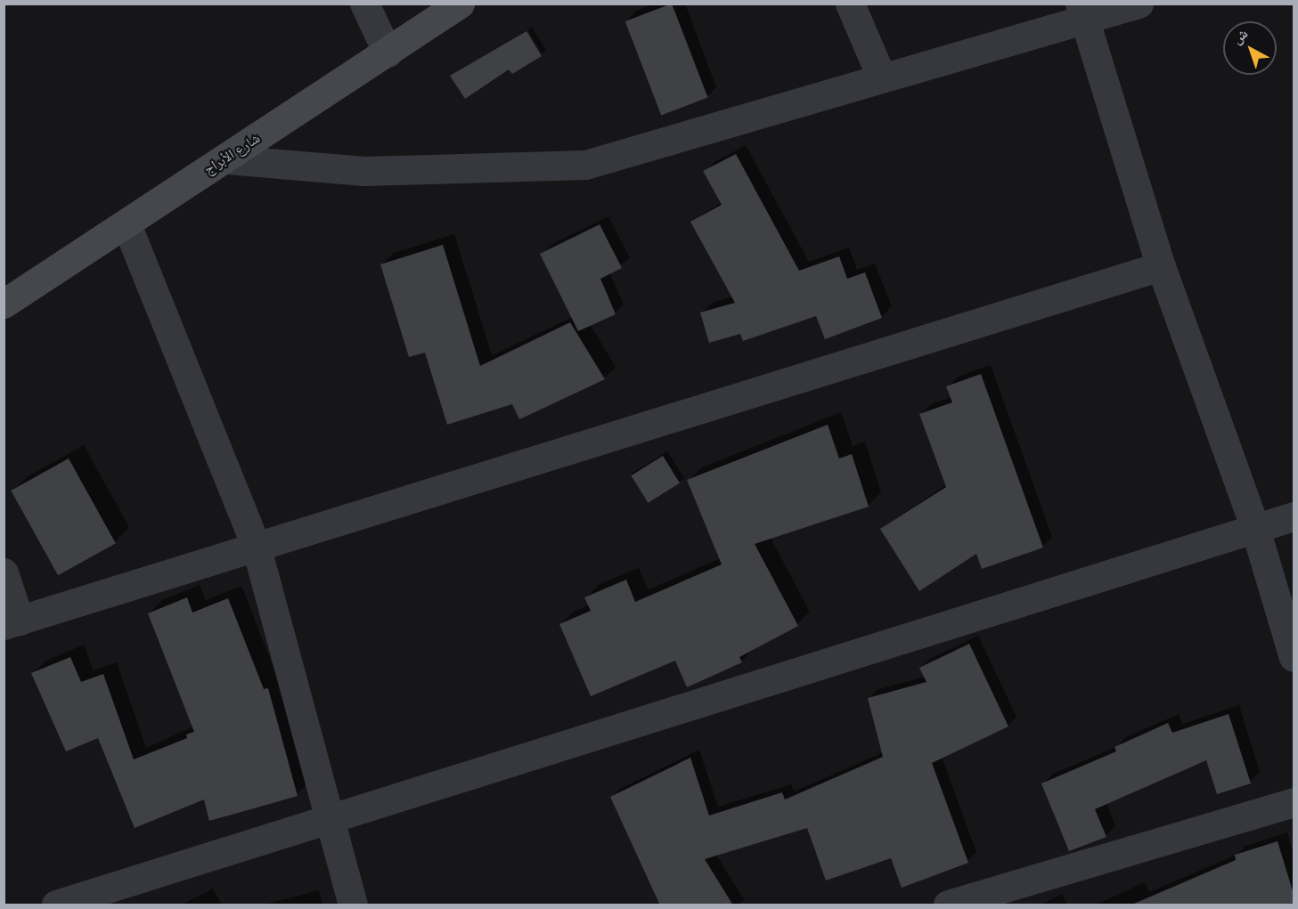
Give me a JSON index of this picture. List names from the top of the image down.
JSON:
{
  "streets": {
    "street": ["شارع الأبراج"]
  },
  "north": "top left"
}
